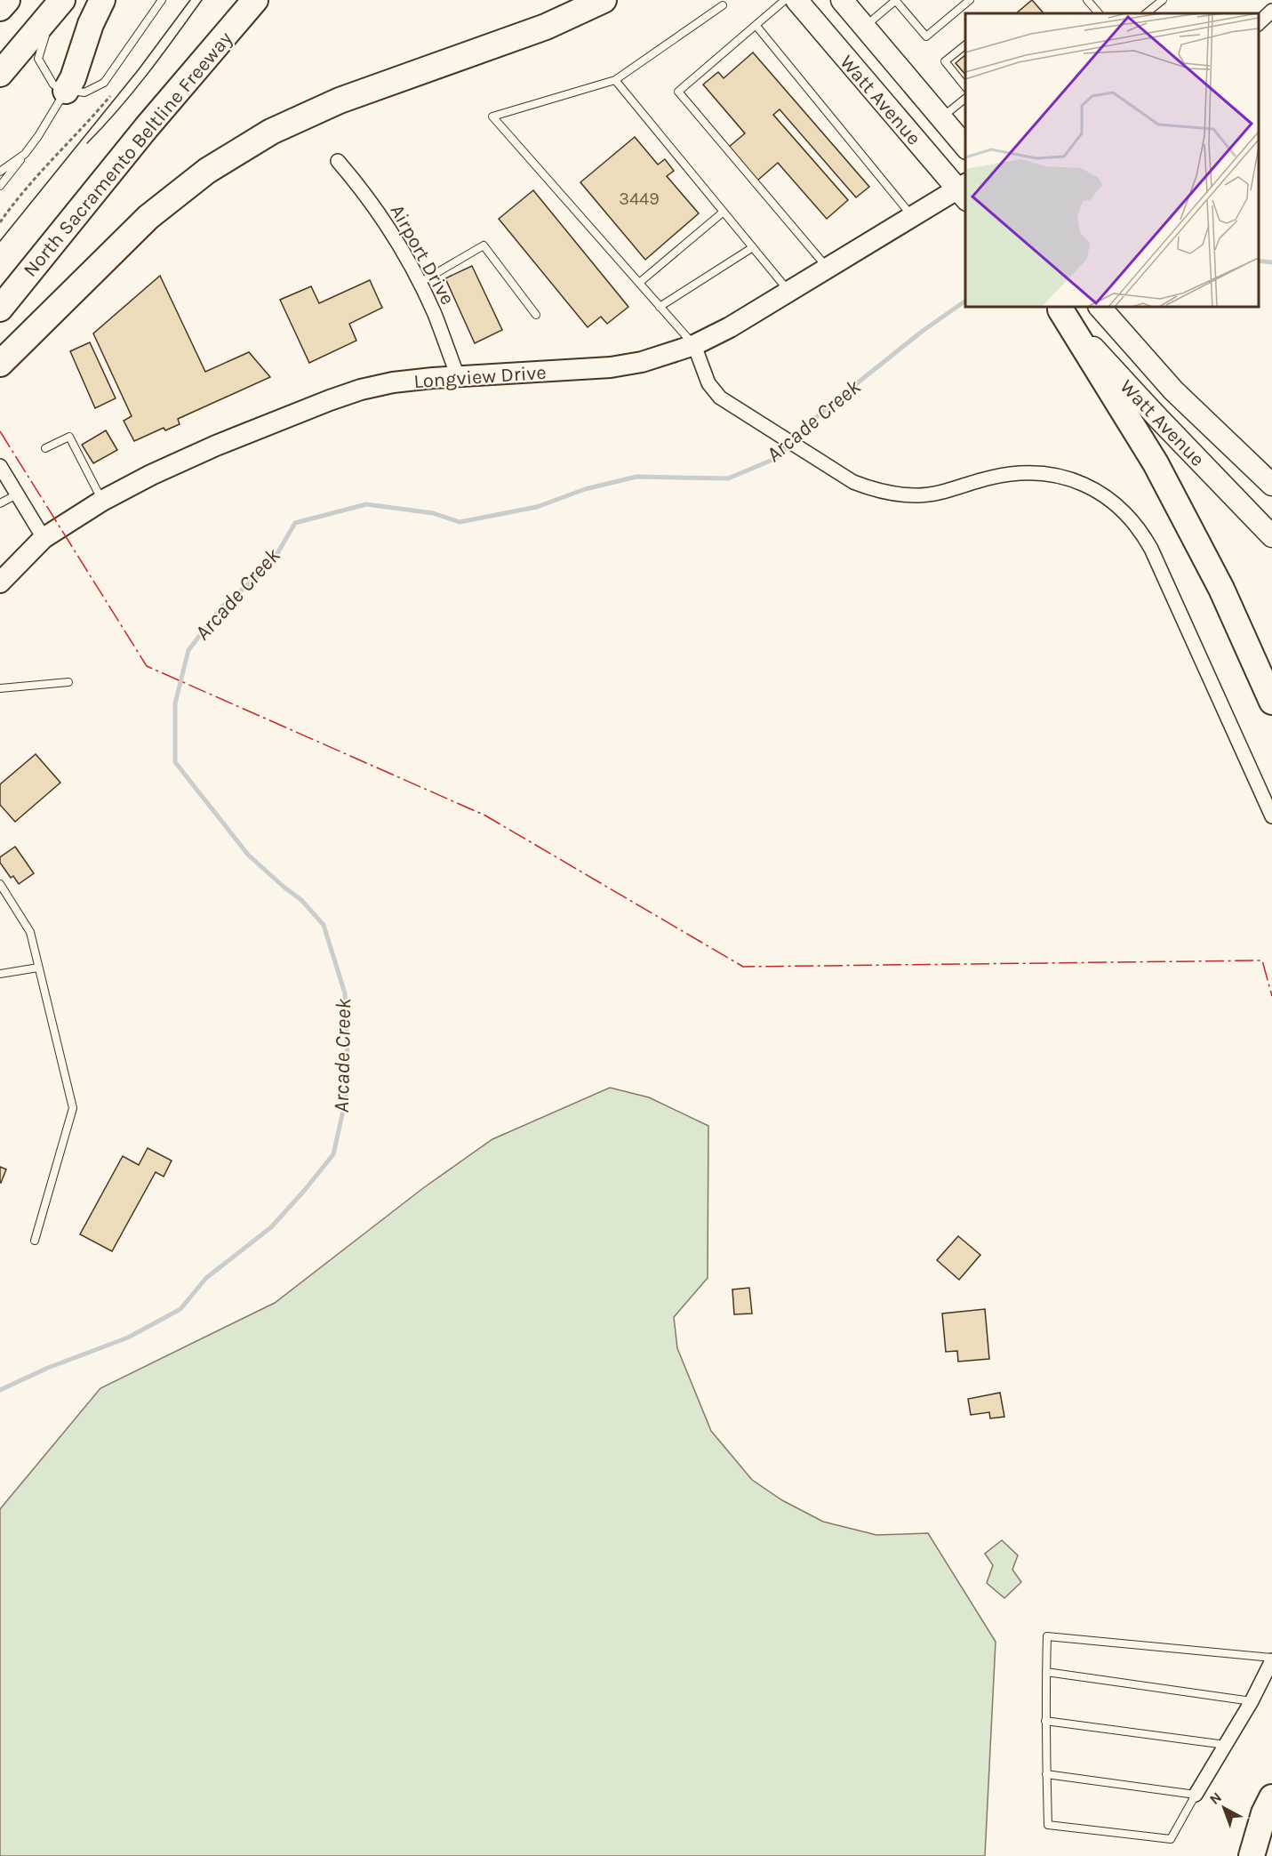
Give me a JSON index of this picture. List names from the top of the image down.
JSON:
{
  "streets": {
    "highway": ["North Sacramento Beltline Freeway"],
    "main road": ["Watt Avenue"],
    "street": ["Airport Drive", "Longview Drive"]
  },
  "crossings": [
    ["Watt Avenue", "Longview Drive"],
    ["Airport Drive", "Longview Drive"]
  ],
  "water": ["Arcade Creek"],
  "house_numbers": ["3449"],
  "north": "top left"
}
